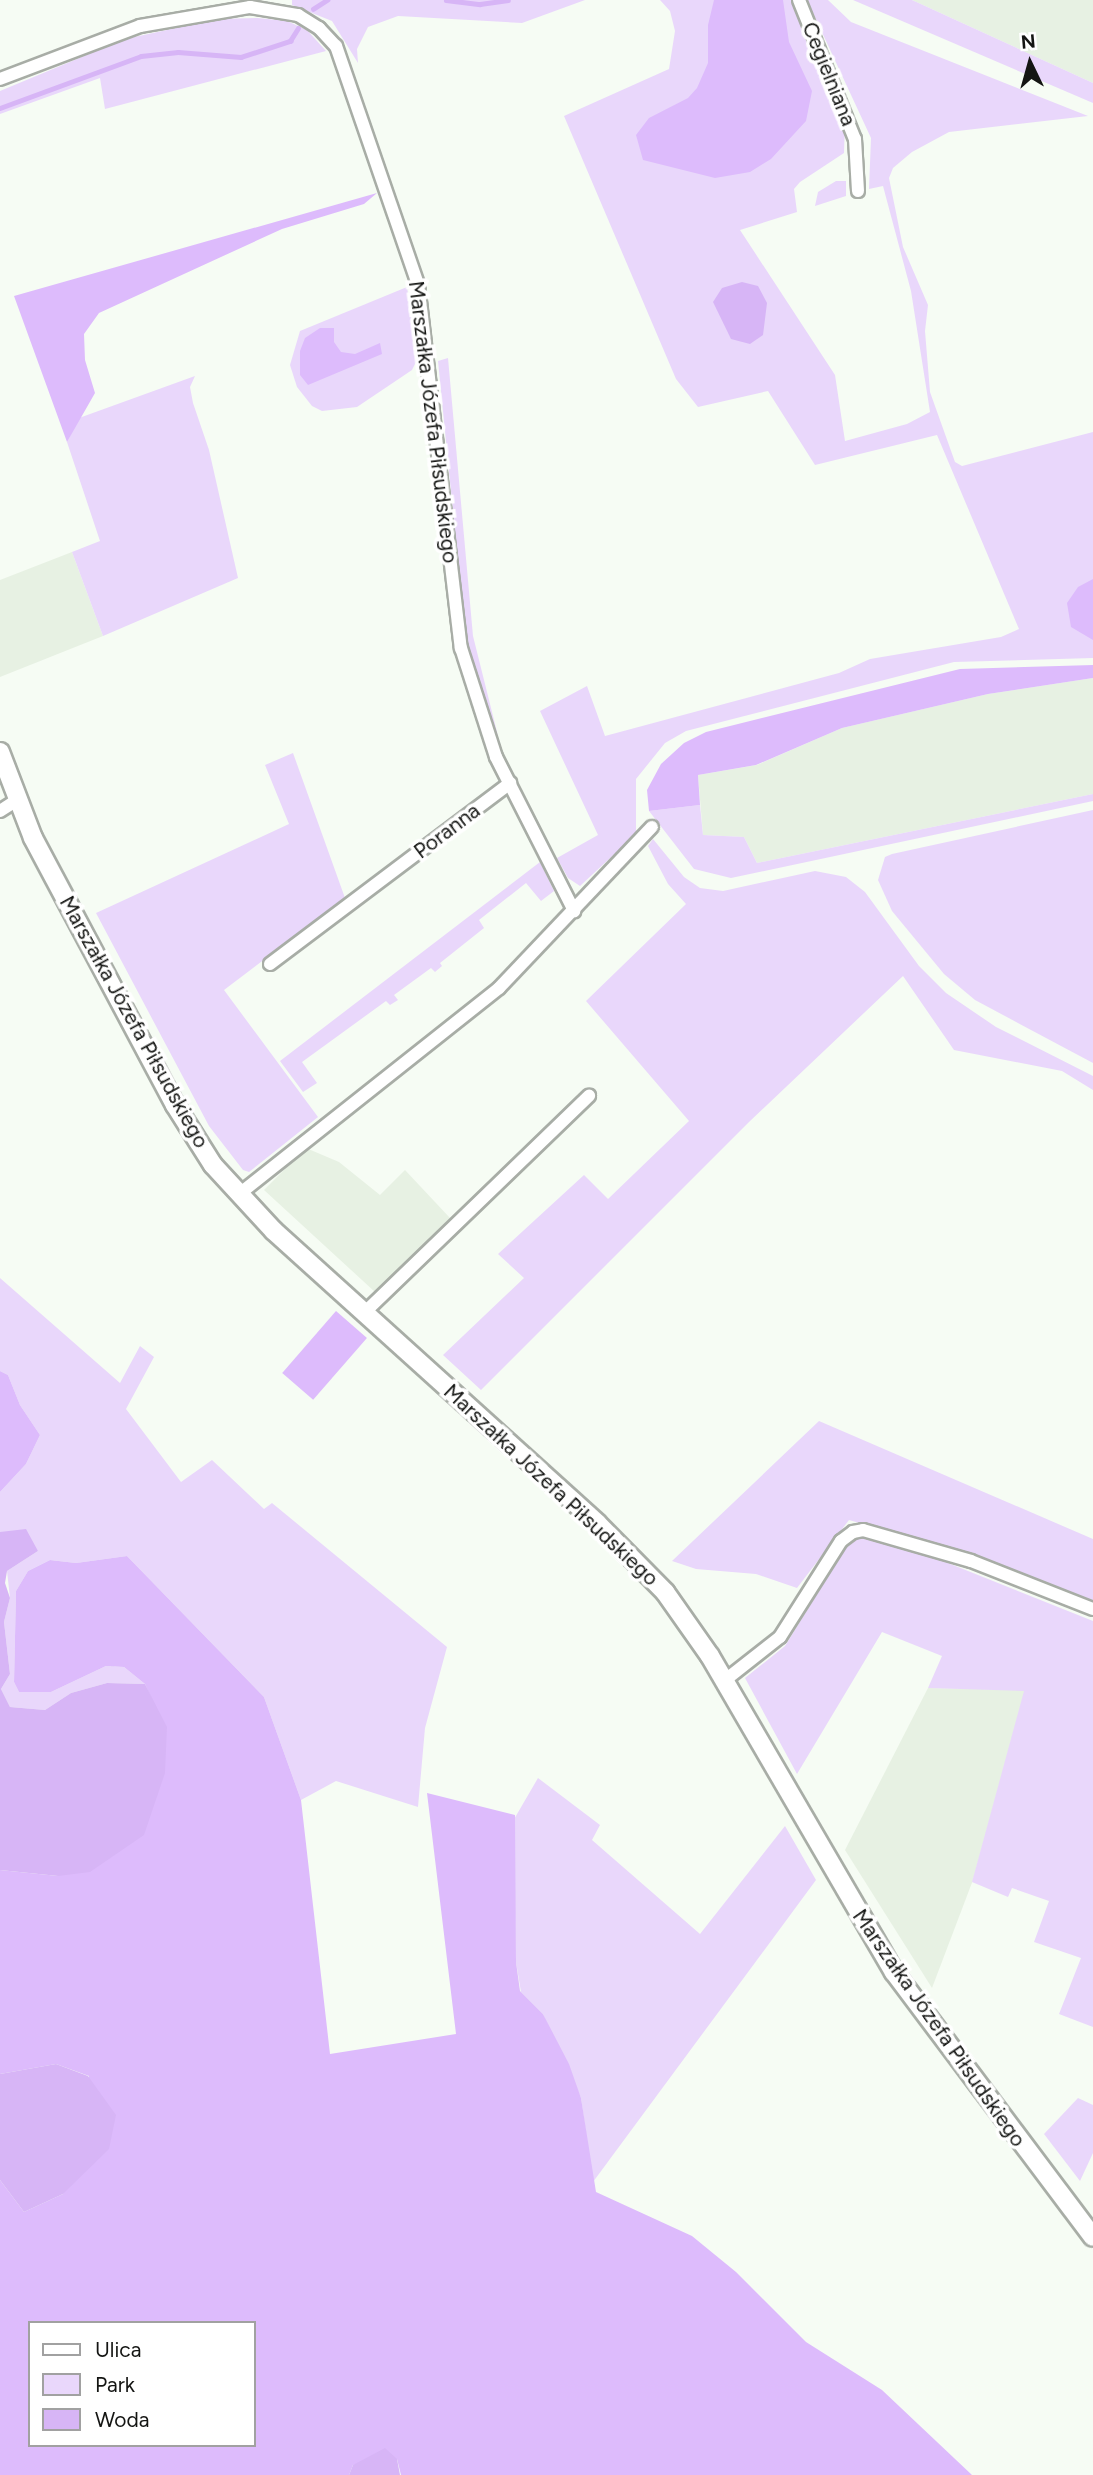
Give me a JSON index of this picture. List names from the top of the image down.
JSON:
{
  "streets": {
    "street": ["Cegielniana", "Marszałka Józefa Piłsudskiego", "Poranna"]
  },
  "crossings": [
    ["Marszałka Józefa Piłsudskiego", "Poranna"]
  ],
  "legend": ["Ulica", "Park", "Woda"],
  "north": "top"
}
